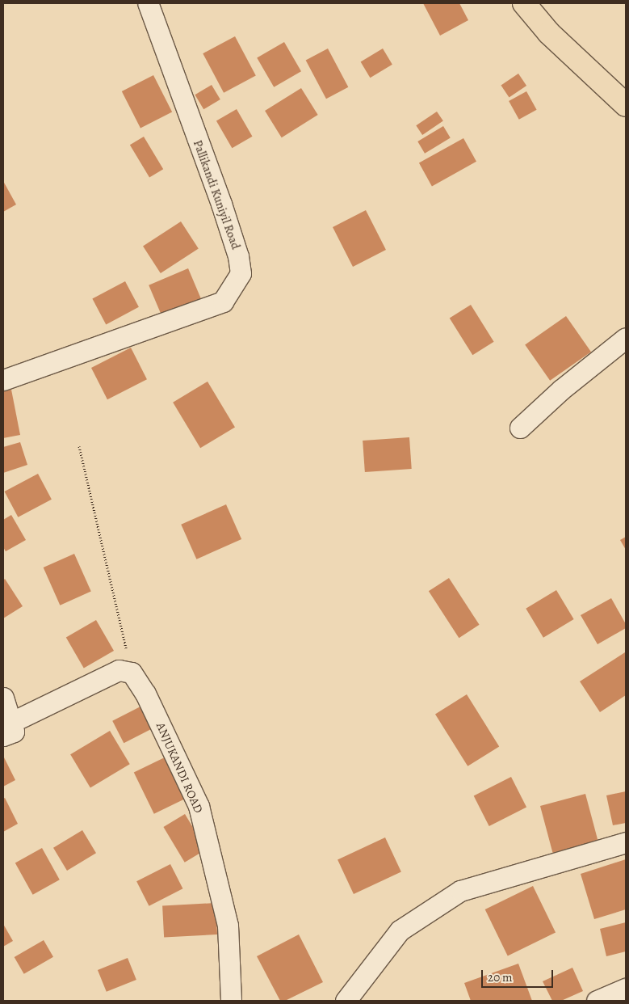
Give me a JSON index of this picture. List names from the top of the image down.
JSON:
{
  "streets": {
    "street": ["Pallikandi Kuniyil Road", "ANJUKANDI ROAD"]
  },
  "scale_bar": "20 m"
}
